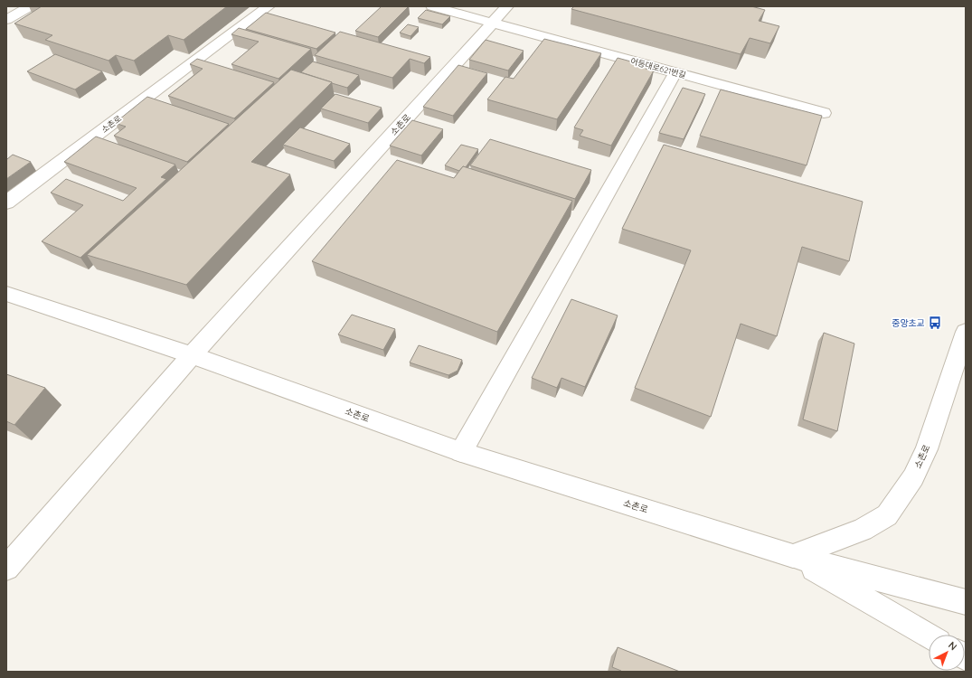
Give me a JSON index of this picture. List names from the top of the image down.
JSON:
{
  "streets": {
    "street": ["어등대로621번길", "소촌로"]
  },
  "crossings": [
    ["어등대로621번길", "소촌로"]
  ],
  "places": {
    "bus stop": ["중앙초교"]
  },
  "north": "top right"
}
